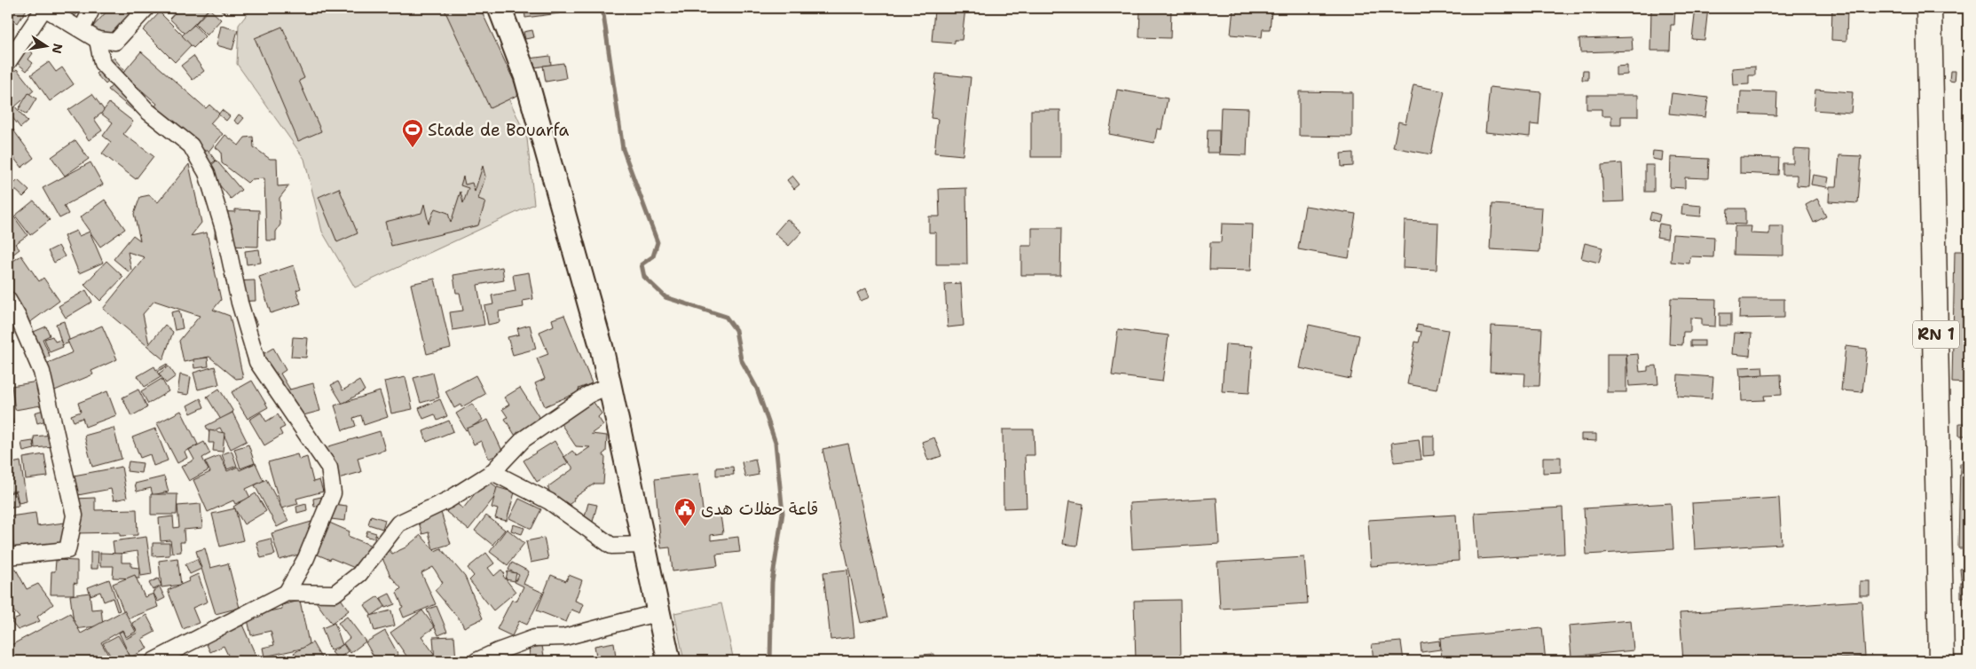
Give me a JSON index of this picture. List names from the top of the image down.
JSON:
{
  "streets": {
    "main road": ["RN 1"]
  },
  "places": {
    "sports": ["Stade de Bouarfa"],
    "public building": ["قاعة حفلات هدى"]
  },
  "north": "right"
}
